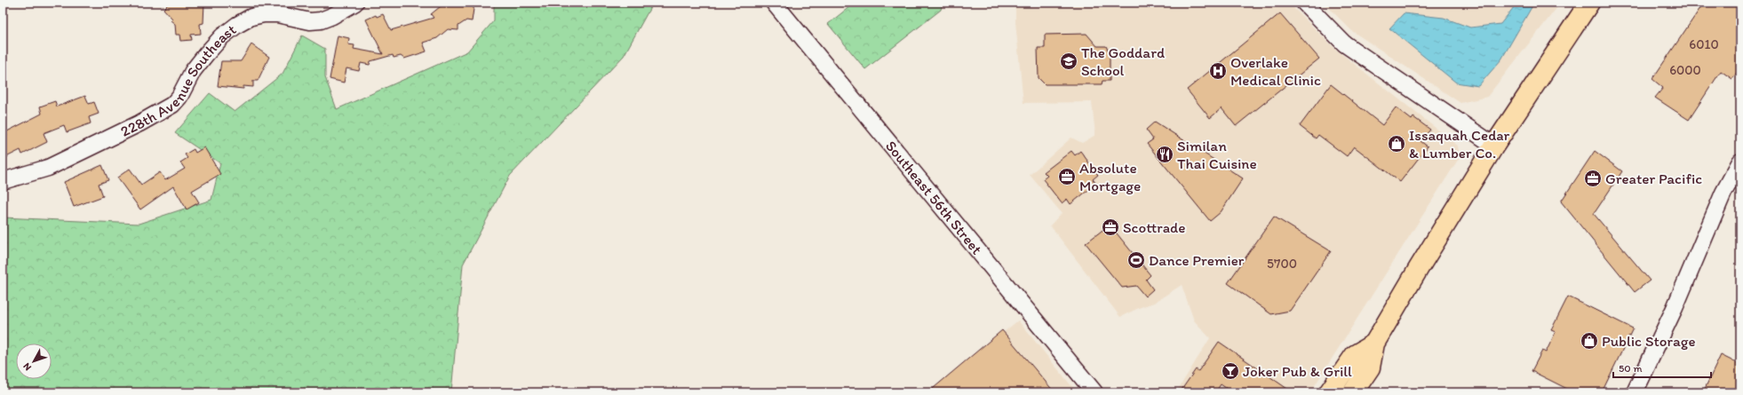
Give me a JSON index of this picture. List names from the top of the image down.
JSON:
{
  "streets": {
    "street": ["228th Avenue Southeast", "Southeast 56th Street"]
  },
  "places": {
    "school or university": ["The Goddard School"],
    "hospital": ["Overlake Medical Clinic"],
    "shop": ["Issaquah Cedar & Lumber Co.", "Public Storage"],
    "restaurant": ["Similan Thai Cuisine"],
    "office": ["Absolute Mortgage", "Greater Pacific", "Scottrade"],
    "sports": ["Dance Premier"],
    "bar": ["Joker Pub & Grill"]
  },
  "house_numbers": ["6010", "6000", "5700"],
  "scale_bar": "50 m",
  "north": "bottom left"
}
